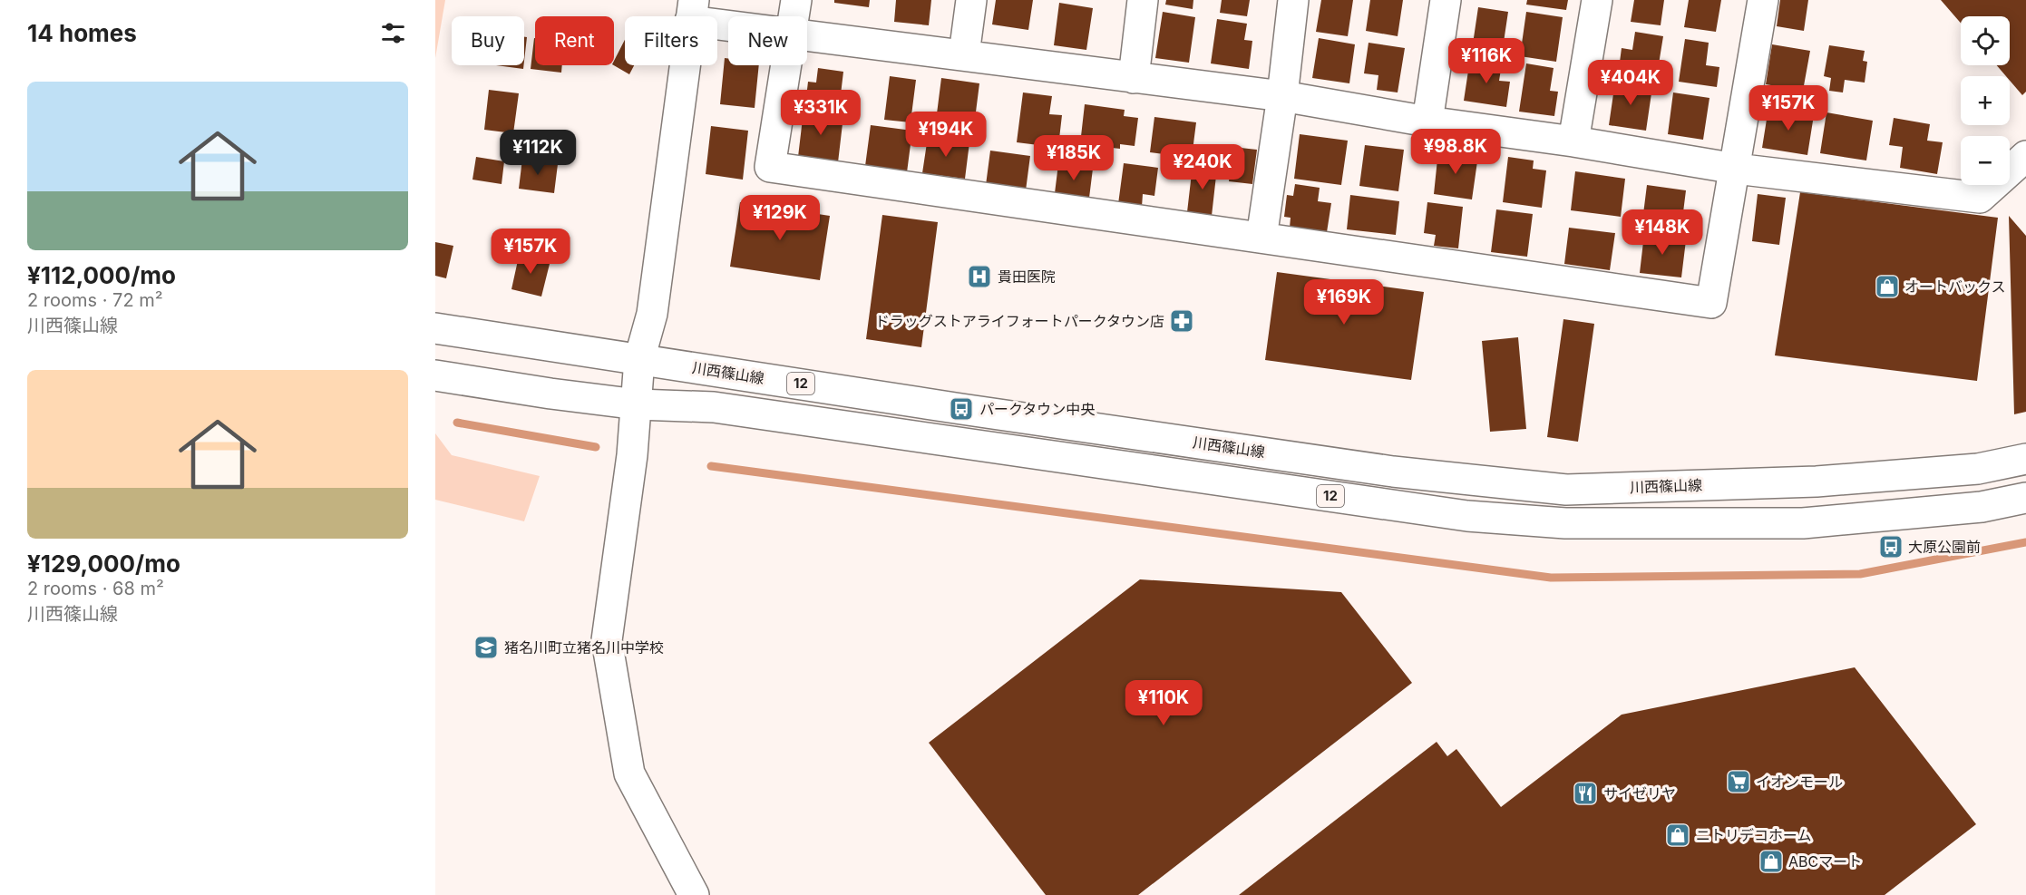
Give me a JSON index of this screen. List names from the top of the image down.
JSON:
{
  "streets": {
    "street": ["川西篠山線", "12"]
  },
  "places": {
    "hospital": ["貴田医院"],
    "shop": ["オートバックス", "ニトリデコホーム", "ABCマート"],
    "pharmacy": ["ドラッグストアライフォートパークタウン店"],
    "bus stop": ["パークタウン中央", "大原公園前"],
    "school or university": ["猪名川町立猪名川中学校"],
    "supermarket": ["イオンモール"],
    "restaurant": ["サイゼリヤ"]
  },
  "page": {
    "heading": "14 homes",
    "map_buttons": ["+", "−"],
    "chip": [
      "Buy",
      "Rent",
      "Filters",
      "New"
    ],
    "price": [
      "¥116K",
      "¥404K",
      "¥157K",
      "¥331K",
      "¥194K",
      "¥98.8K",
      "¥112K",
      "¥185K",
      "¥240K",
      "¥129K",
      "¥148K",
      "¥157K",
      "¥169K",
      "¥110K"
    ],
    "list": [
      {
        "name": "¥112,000/mo",
        "note": "2 rooms · 72 m² · 川西篠山線"
      },
      {
        "name": "¥129,000/mo",
        "note": "2 rooms · 68 m² · 川西篠山線"
      }
    ]
  }
}
